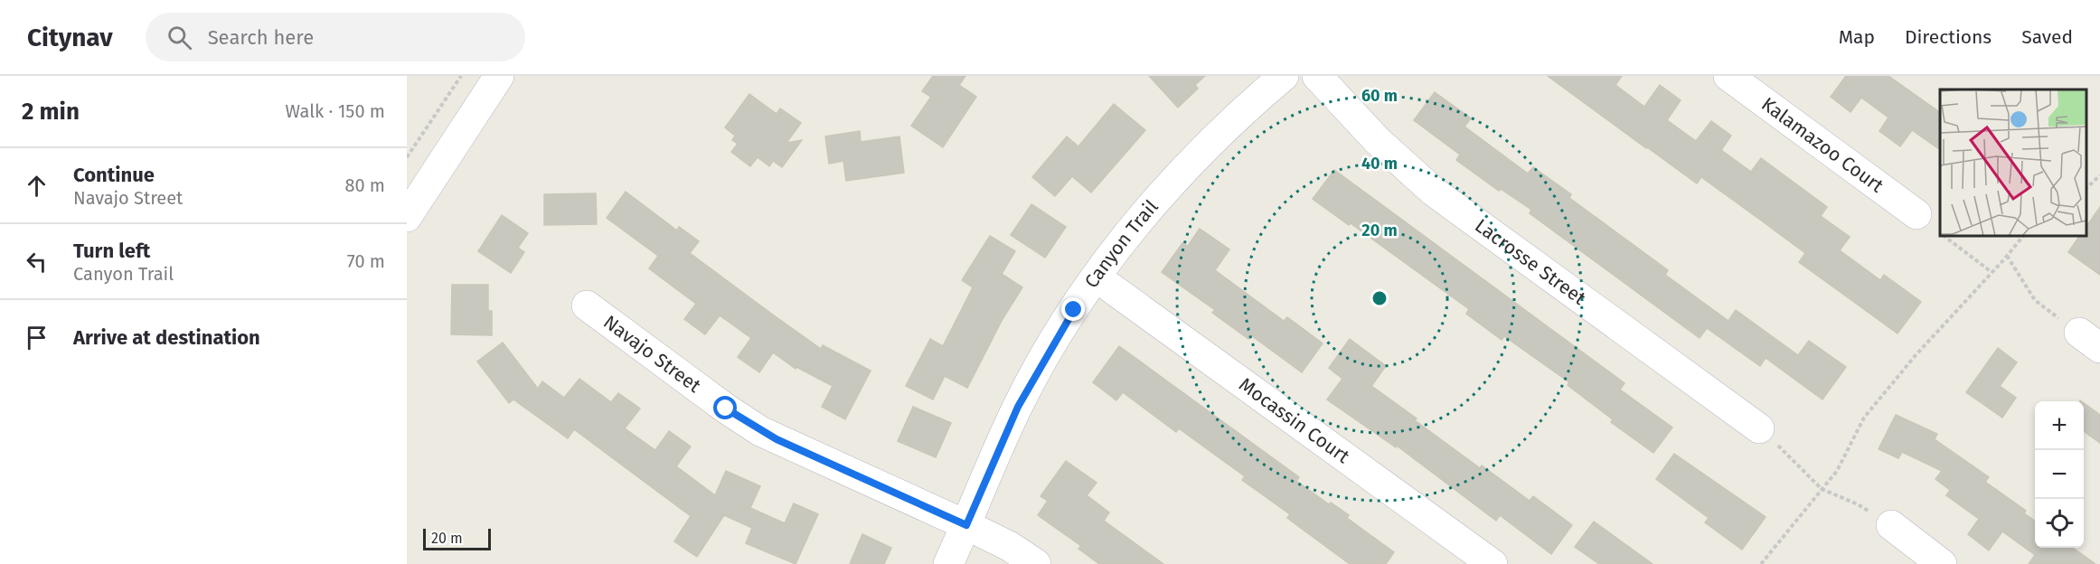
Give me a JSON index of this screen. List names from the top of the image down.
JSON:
{
  "streets": {
    "street": [
      "Kalamazoo Court",
      "Canyon Trail",
      "Lacrosse Street",
      "Navajo Street",
      "Mocassin Court"
    ]
  },
  "crossings": [
    ["Canyon Trail", "Navajo Street"],
    ["Canyon Trail", "Mocassin Court"]
  ],
  "scale_bar": "20 m",
  "page": {
    "header": "Citynav",
    "search": "Search here",
    "nav": ["Map", "Directions", "Saved"],
    "heading": ["2 min", "Walk · 150 m"],
    "list": [
      ["Continue", "Navajo Street", "80 m"],
      ["Turn left", "Canyon Trail", "70 m"],
      "Arrive at destination"
    ],
    "map_buttons": ["+", "−"],
    "scale": "20 m"
  },
  "rings": ["60 m", "40 m", "20 m"]
}
